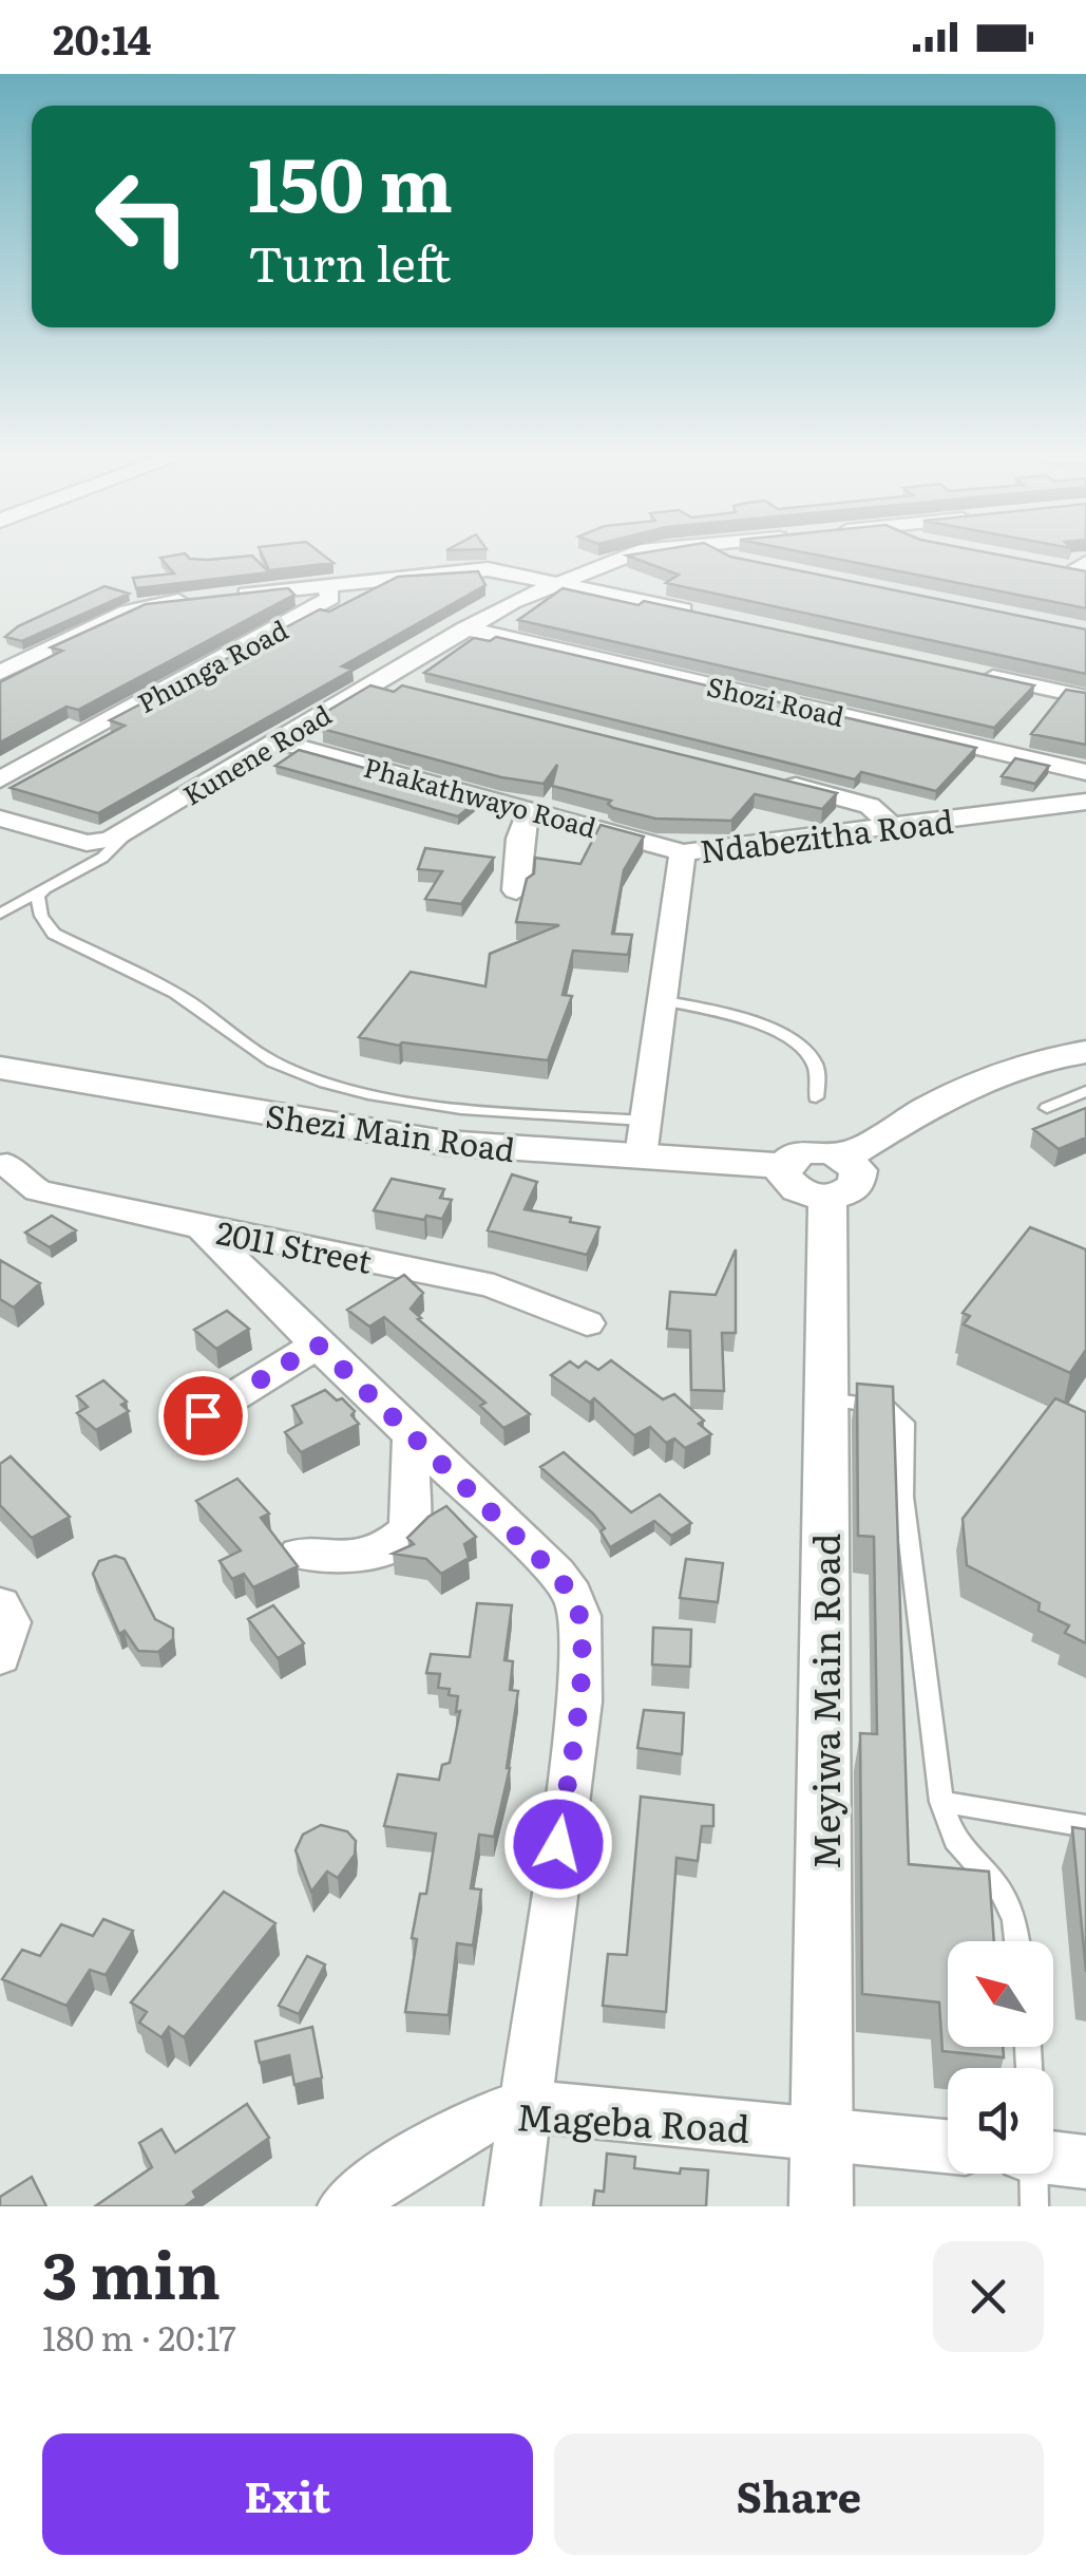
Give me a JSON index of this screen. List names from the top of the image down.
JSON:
{
  "streets": {
    "street": [
      "Phunga Road",
      "Shozi Road",
      "Kunene Road",
      "Phakathwayo Road",
      "Ndabezitha Road",
      "Shezi Main Road",
      "2011 Street",
      "Meyiwa Main Road",
      "Mageba Road"
    ]
  },
  "crossings": [
    ["Shozi Road", "Kunene Road"],
    ["Kunene Road", "Phakathwayo Road"],
    ["Phakathwayo Road", "Ndabezitha Road"],
    ["Ndabezitha Road", "Shezi Main Road"],
    ["Shezi Main Road", "Meyiwa Main Road"],
    ["Meyiwa Main Road", "Mageba Road"]
  ],
  "north": "top left",
  "page": {
    "status": "20:14",
    "turn": ["150 m", "Turn left"],
    "heading": ["3 min", "180 m · 20:17"],
    "buttons": ["Exit", "Share"]
  }
}
